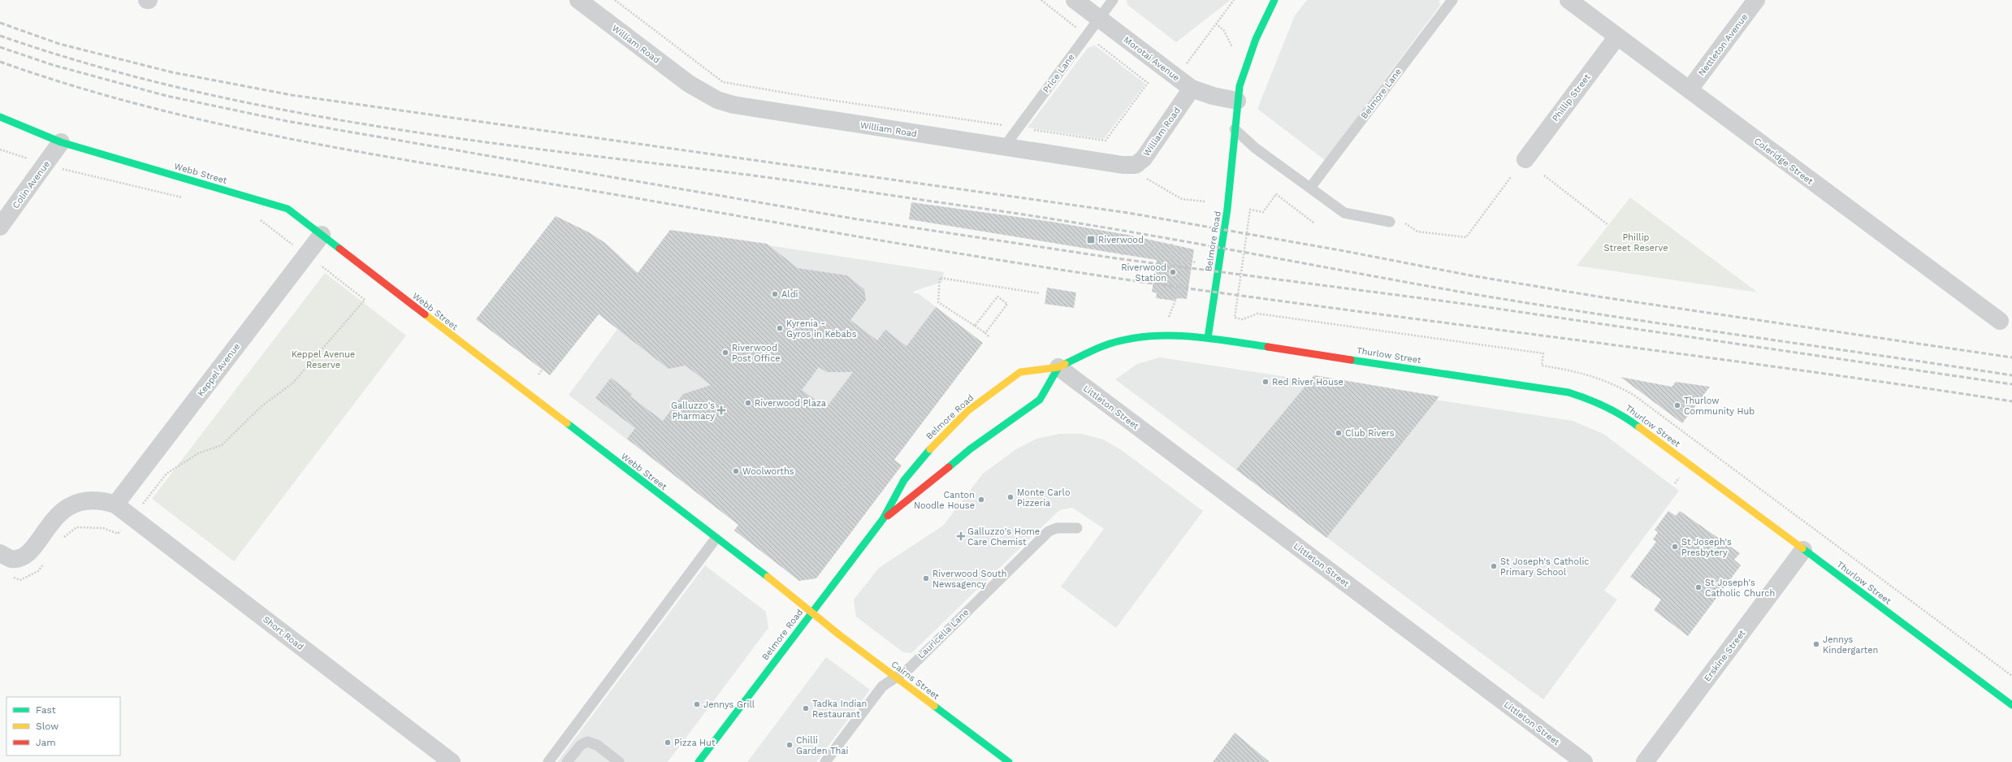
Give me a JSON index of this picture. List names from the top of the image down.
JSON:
{
  "streets": {
    "street": [
      "William Road",
      "Nettleton Avenue",
      "Morotai Avenue",
      "Phillip Street",
      "Coleridge Street",
      "Webb Street",
      "Colin Avenue",
      "Belmore Road",
      "Thurlow Street",
      "Keppel Avenue",
      "Littleton Street",
      "Short Road",
      "Erskine Street",
      "Cairns Street"
    ],
    "lane": ["Price Lane", "Belmore Lane", "Lauricella Lane"]
  },
  "crossings": [
    ["William Road", "Morotai Avenue"],
    ["William Road", "Price Lane"],
    ["Nettleton Avenue", "Coleridge Street"],
    ["Morotai Avenue", "Price Lane"],
    ["Morotai Avenue", "Belmore Road"],
    ["Phillip Street", "Coleridge Street"],
    ["Webb Street", "Colin Avenue"],
    ["Webb Street", "Belmore Road"],
    ["Webb Street", "Keppel Avenue"],
    ["Webb Street", "Cairns Street"],
    ["Belmore Road", "Thurlow Street"],
    ["Belmore Road", "Littleton Street"],
    ["Belmore Road", "Cairns Street"],
    ["Thurlow Street", "Erskine Street"],
    ["Keppel Avenue", "Short Road"],
    ["Lauricella Lane", "Cairns Street"]
  ],
  "parks": ["Phillip Street Reserve", "Keppel Avenue Reserve"],
  "places": {
    "transit": ["Riverwood"],
    "other": [
      "Riverwood Station",
      "Aldi",
      "Kyrenia - Gyros in Kebabs",
      "Riverwood Post Office",
      "Red River House",
      "Riverwood Plaza",
      "Thurlow Community Hub",
      "Club Rivers",
      "Woolworths",
      "Monte Carlo Pizzeria",
      "Canton Noodle House",
      "St Joseph's Presbytery",
      "St Joseph's Catholic Primary School",
      "Riverwood South Newsagency",
      "St Joseph's Catholic Church",
      "Jennys Kindergarten",
      "Jennys Grill",
      "Tadka Indian Restaurant",
      "Pizza Hut",
      "Chilli Garden Thai"
    ],
    "health": ["Galluzzo's Pharmacy", "Galluzzo's Home Care Chemist"]
  },
  "legend": ["Fast", "Slow", "Jam"]
}
